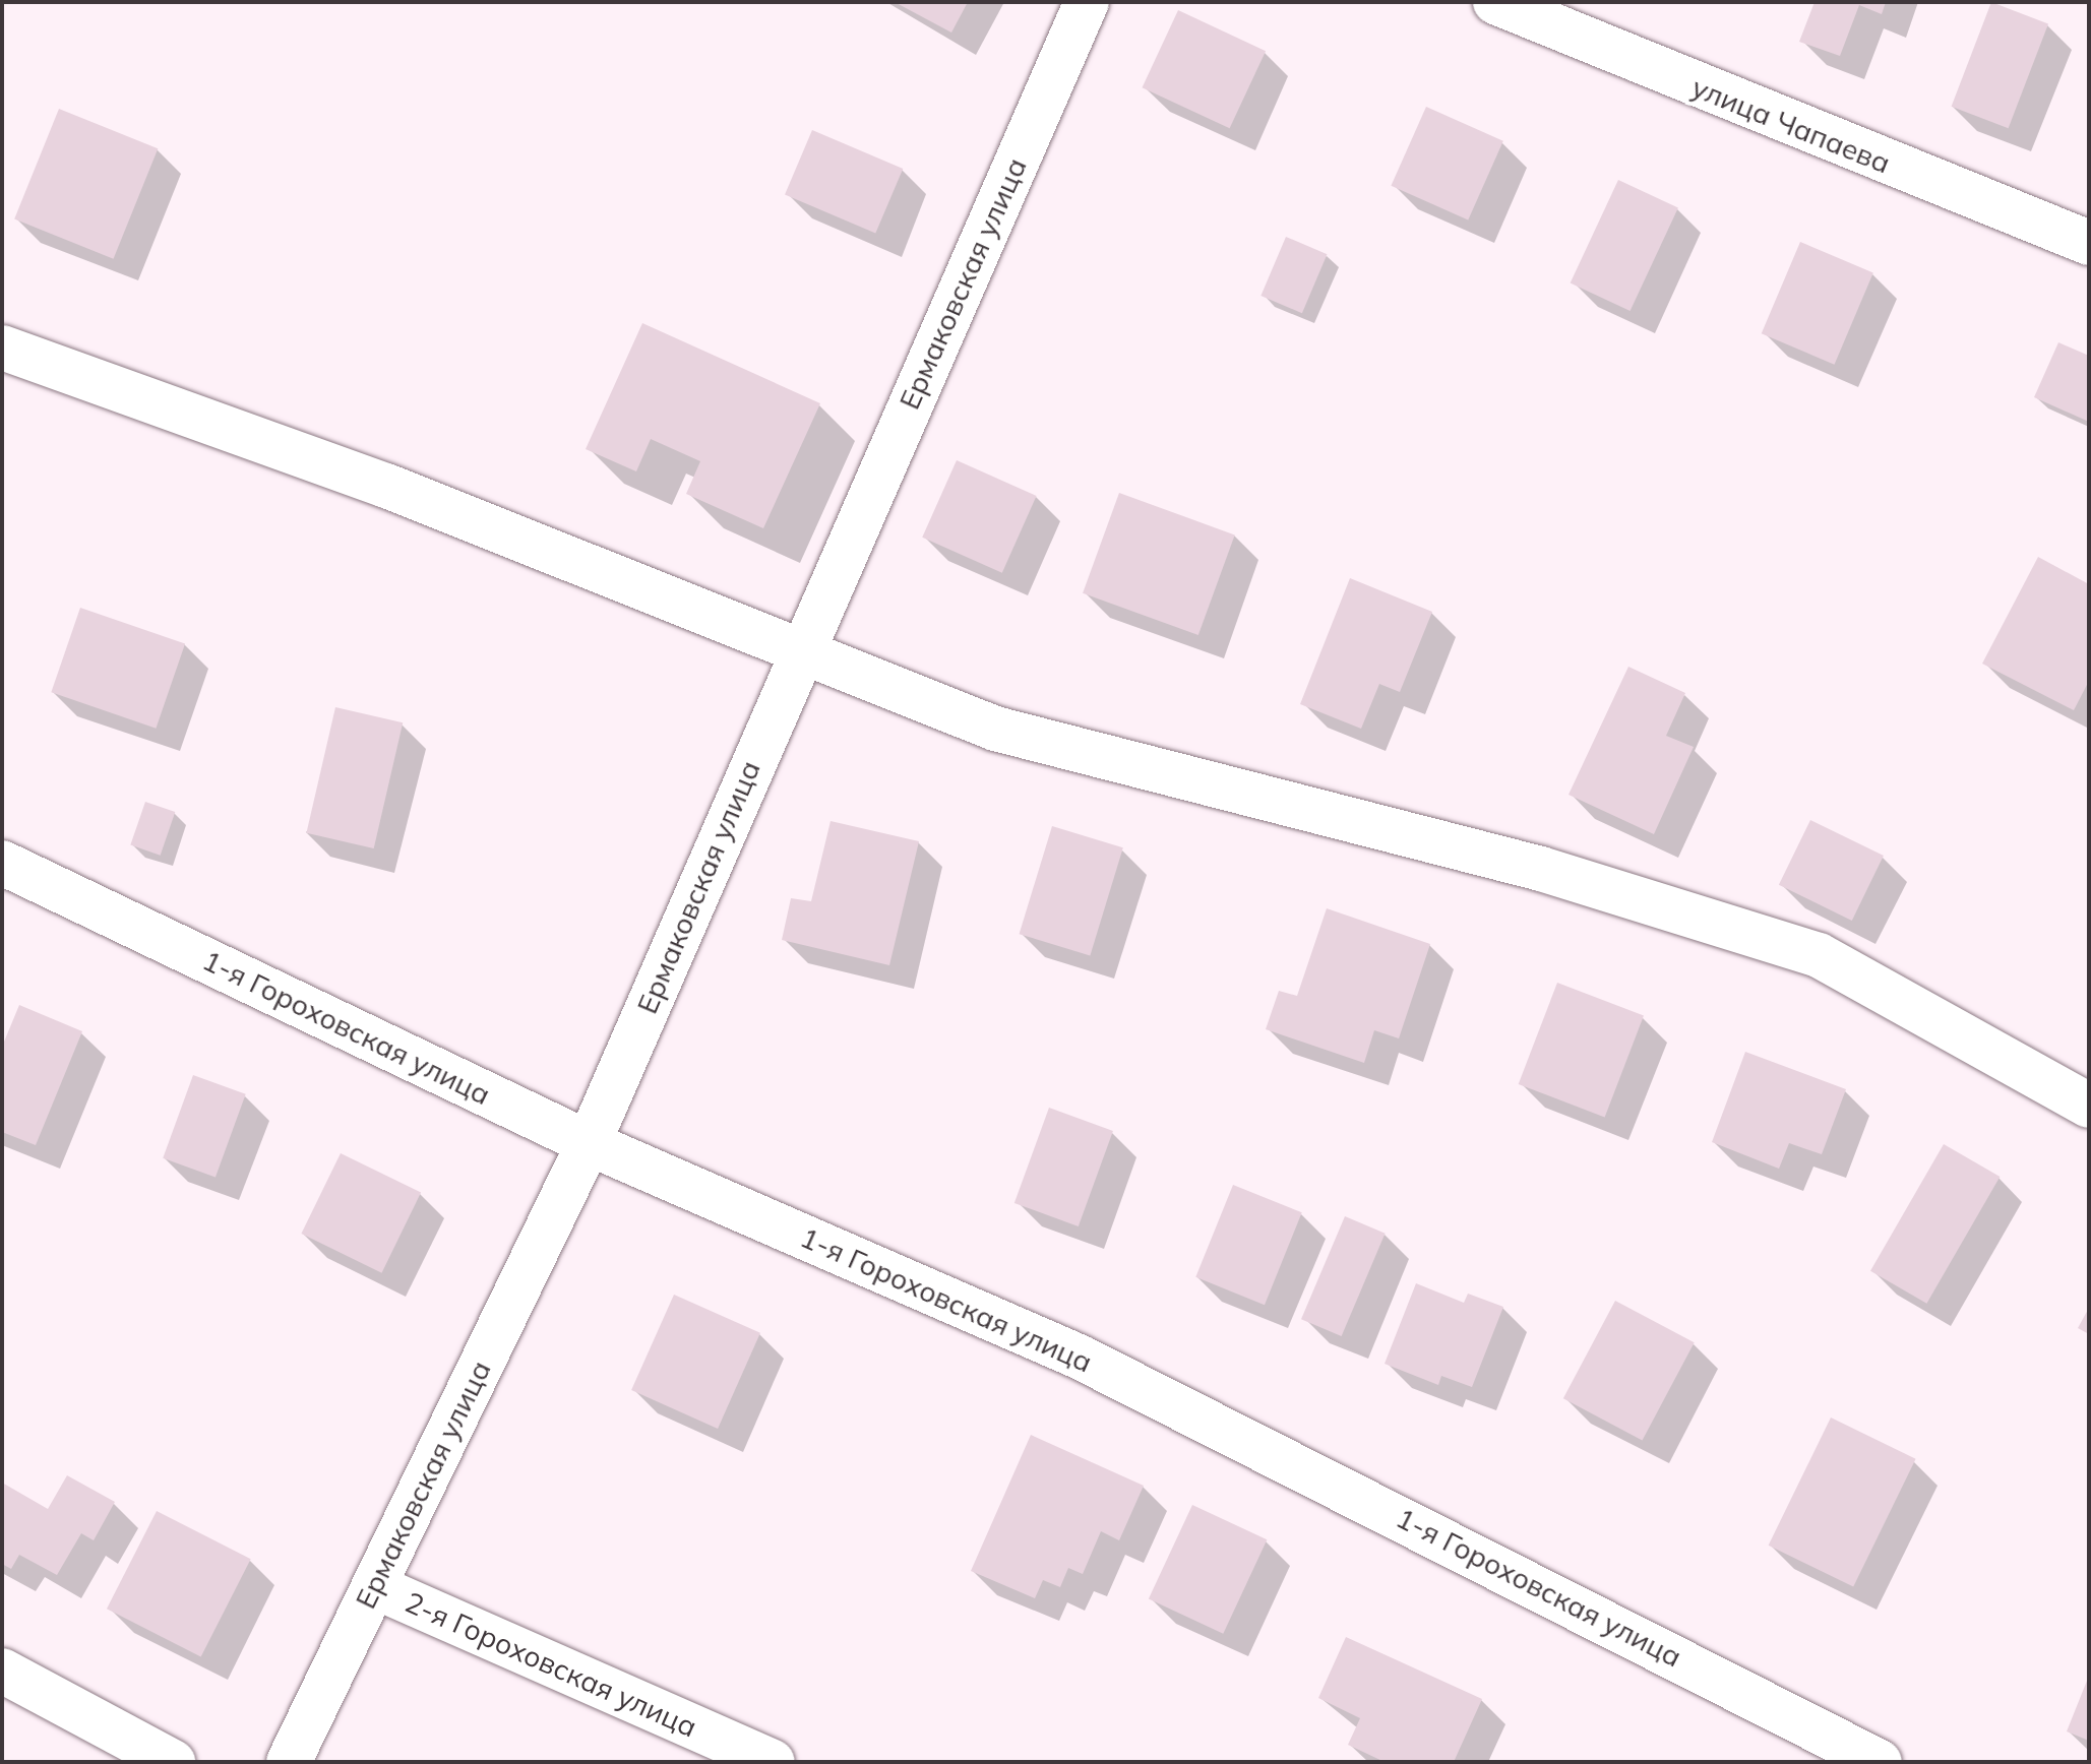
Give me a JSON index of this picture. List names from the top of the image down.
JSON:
{
  "streets": {
    "street": [
      "улица Чапаева",
      "Ермаковская улица",
      "1-я Гороховская улица",
      "2-я Гороховская улица"
    ]
  },
  "crossings": [
    ["Ермаковская улица", "1-я Гороховская улица"],
    ["Ермаковская улица", "2-я Гороховская улица"]
  ]
}
